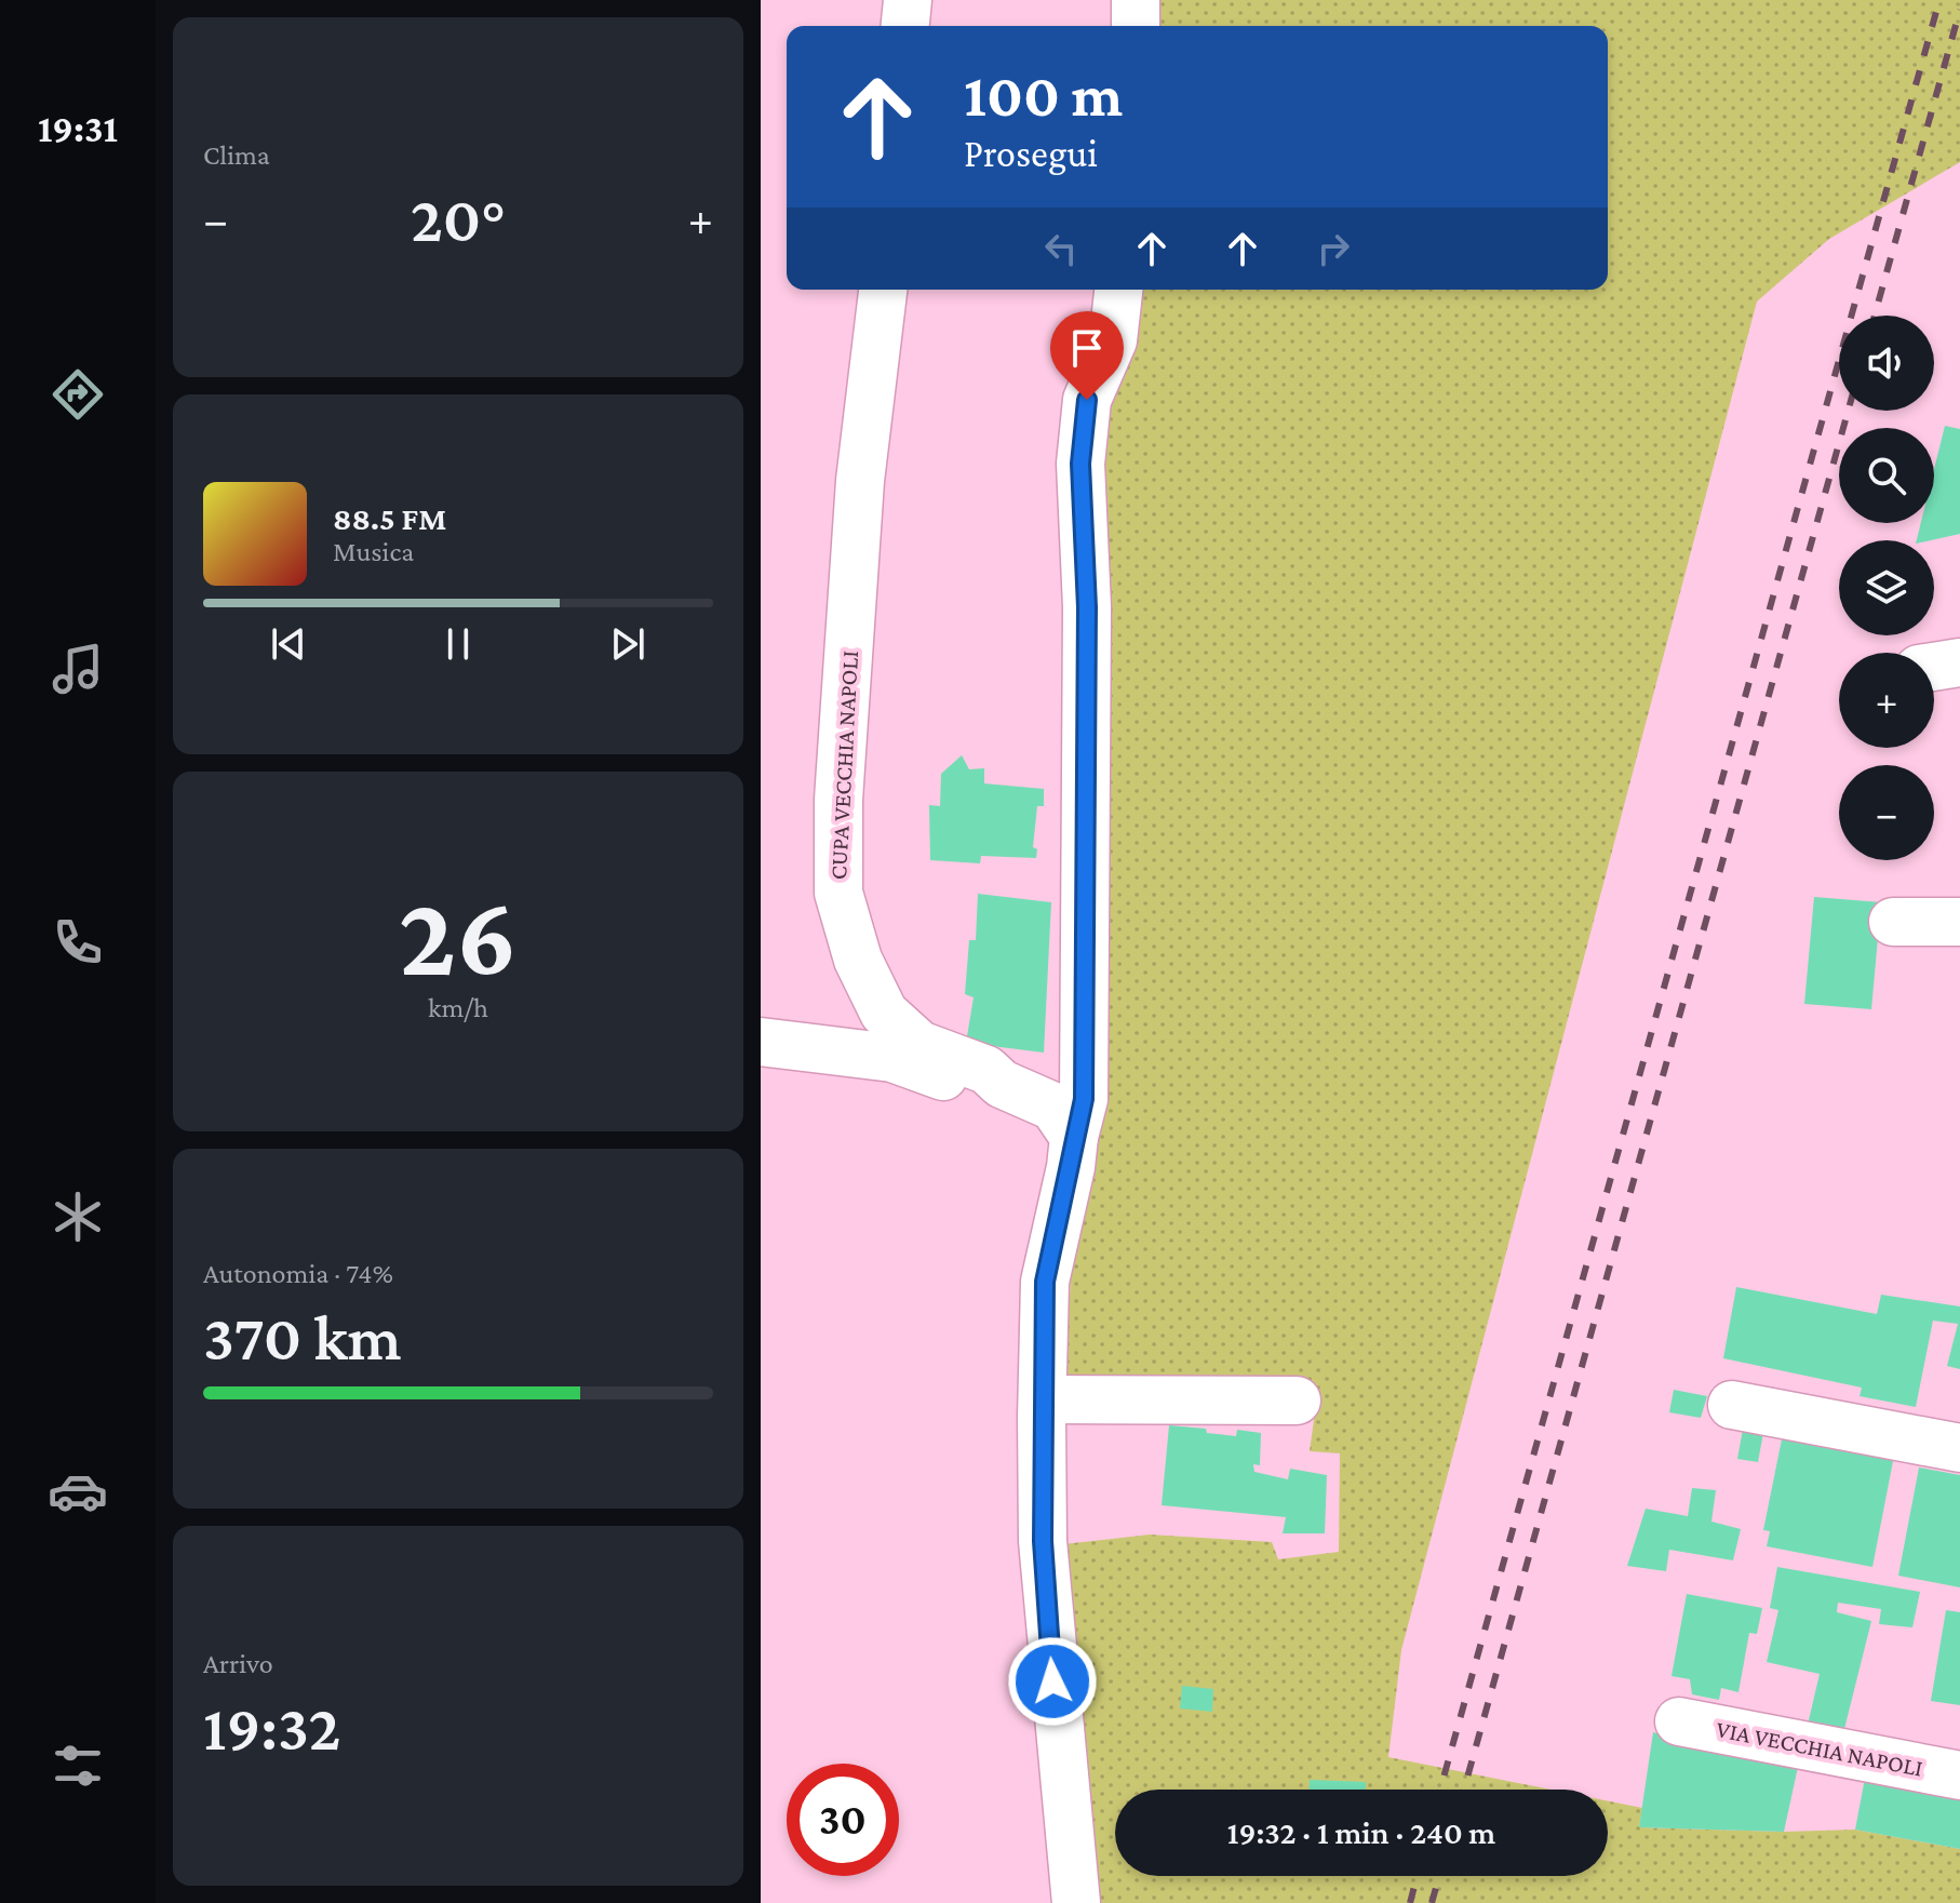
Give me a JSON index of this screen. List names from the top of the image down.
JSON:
{
  "streets": {
    "street": ["CUPA VECCHIA NAPOLI", "VIA VECCHIA NAPOLI"]
  },
  "page": {
    "tabs": "19:31",
    "tile": [
      "Clima",
      ["26", "km/h"],
      ["Autonomia · 74%", "370 km"],
      ["Arrivo", "19:32"]
    ],
    "turn": ["100 m", "Prosegui"],
    "heat": ["−", "20°", "+"],
    "map_buttons": ["+", "−"],
    "song": ["88.5 FM", "Musica"],
    "limit": "30",
    "trip": "19:32 · 1 min · 240 m"
  }
}
